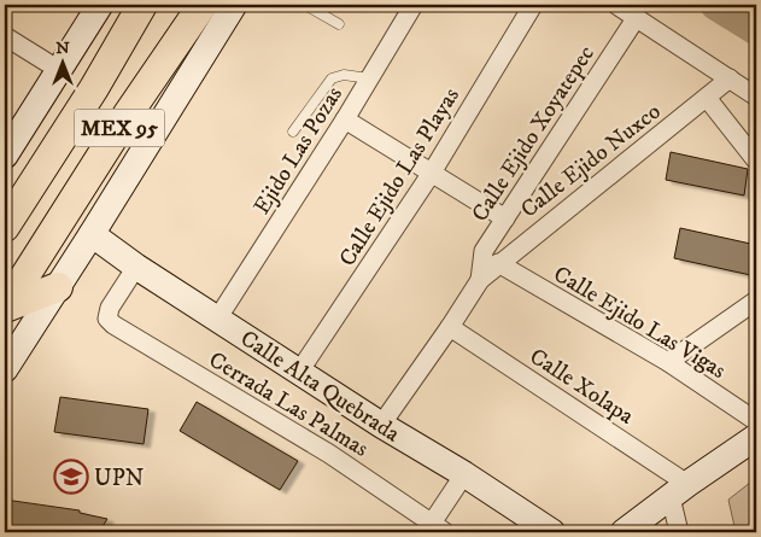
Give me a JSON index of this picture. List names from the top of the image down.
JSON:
{
  "streets": {
    "main road": ["MEX 95", "Calle Alta Quebrada"],
    "street": [
      "Calle Ejido Xoyatepec",
      "Ejido Las Pozas",
      "Calle Ejido Nuxco",
      "Calle Ejido Las Playas",
      "Calle Ejido Las Vigas",
      "Calle Xolapa",
      "Cerrada Las Palmas"
    ]
  },
  "crossings": [
    ["Calle Ejido Xoyatepec", "Calle Ejido Nuxco"],
    ["Ejido Las Pozas", "Calle Alta Quebrada"],
    ["Calle Ejido Nuxco", "Calle Ejido Las Vigas"],
    ["Calle Ejido Las Playas", "Calle Alta Quebrada"],
    ["Calle Alta Quebrada", "Cerrada Las Palmas"]
  ],
  "places": {
    "school or university": ["UPN"]
  },
  "north": "top"
}
